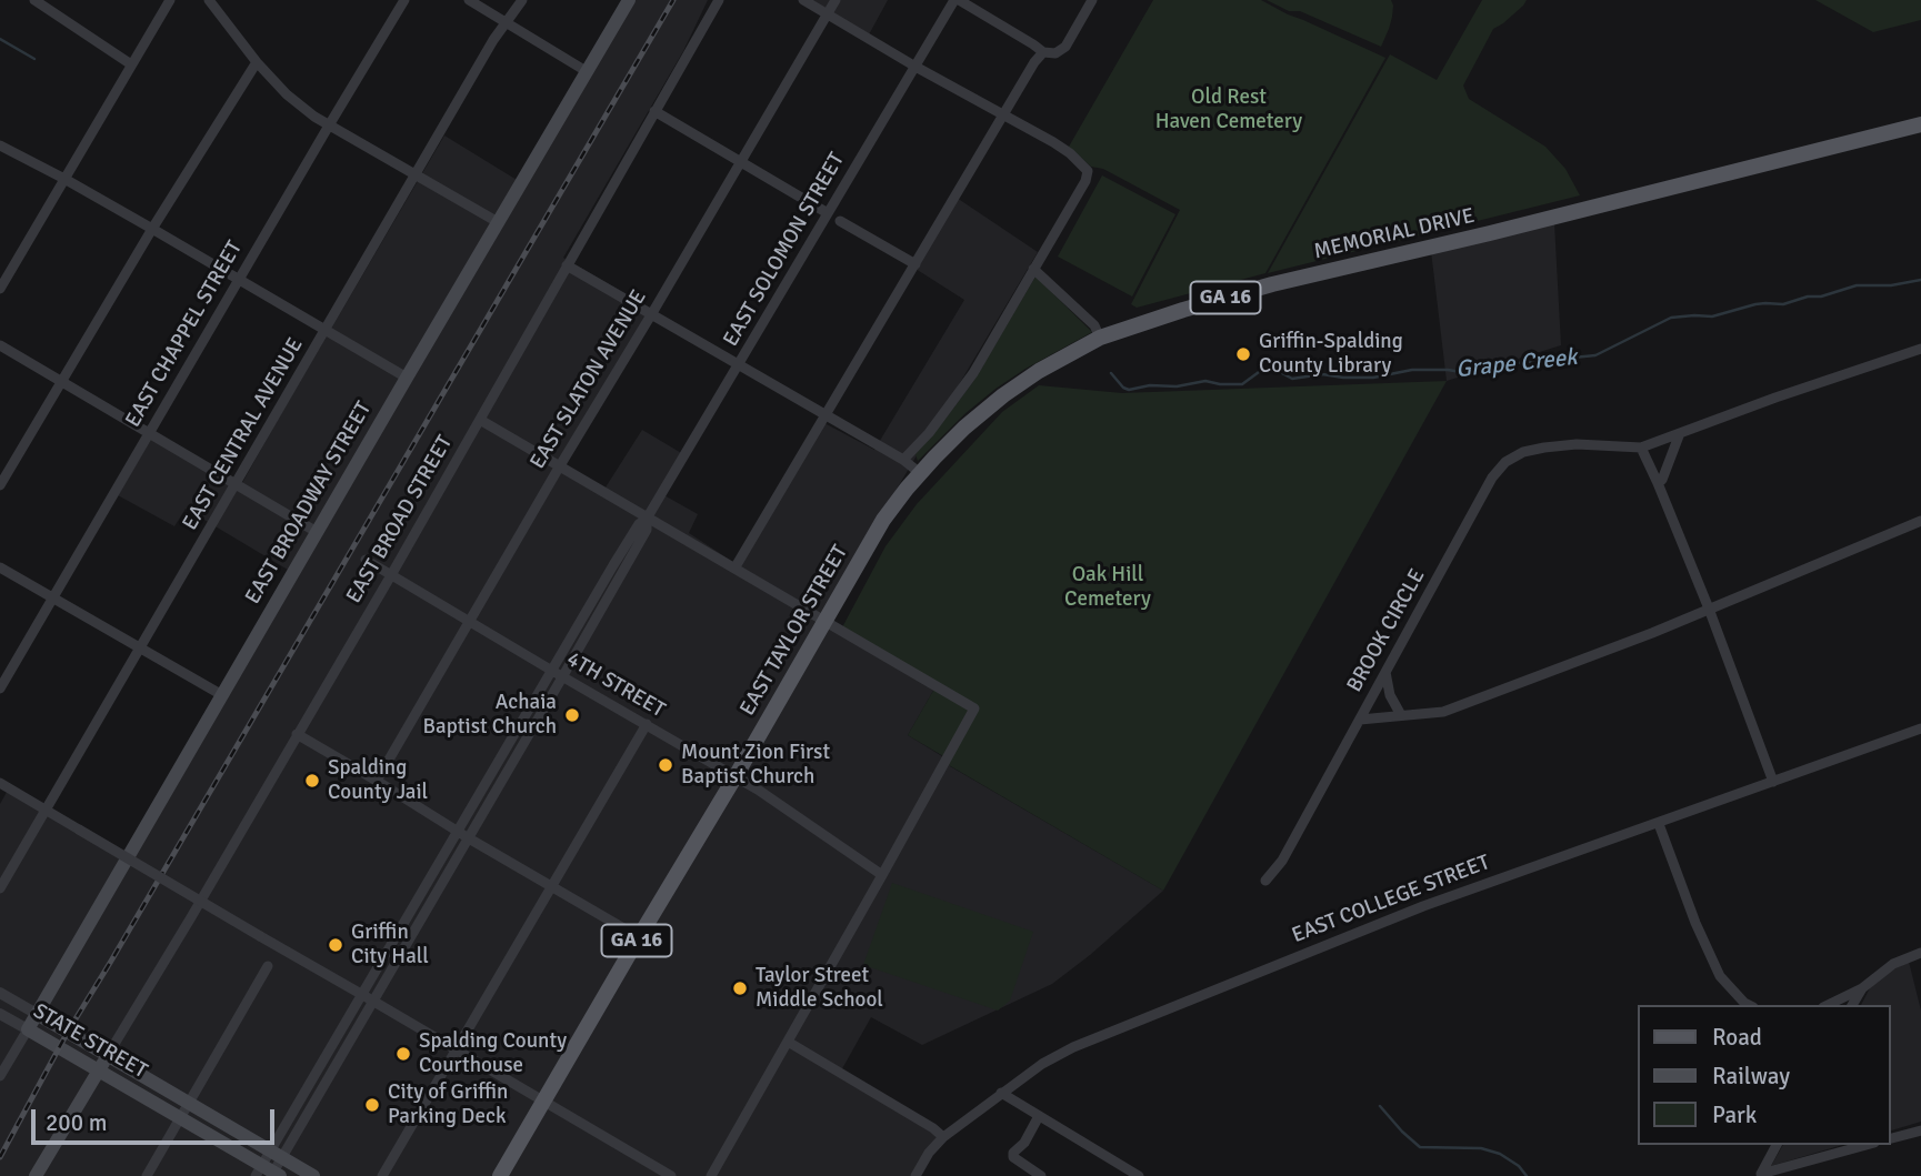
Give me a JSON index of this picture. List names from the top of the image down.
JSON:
{
  "streets": {
    "main road": [
      "MEMORIAL DRIVE",
      "GA 16",
      "EAST BROADWAY STREET",
      "EAST TAYLOR STREET",
      "STATE STREET"
    ],
    "street": [
      "EAST SOLOMON STREET",
      "EAST CHAPPEL STREET",
      "EAST SLATON AVENUE",
      "EAST CENTRAL AVENUE",
      "EAST BROAD STREET",
      "BROOK CIRCLE",
      "4TH STREET",
      "EAST COLLEGE STREET"
    ]
  },
  "crossings": [
    ["MEMORIAL DRIVE", "EAST TAYLOR STREET"],
    ["EAST SOLOMON STREET", "4TH STREET"],
    ["EAST SLATON AVENUE", "4TH STREET"],
    ["EAST BROADWAY STREET", "STATE STREET"],
    ["EAST BROAD STREET", "4TH STREET"],
    ["EAST TAYLOR STREET", "4TH STREET"]
  ],
  "water": ["Grape Creek"],
  "parks": ["Old Rest Haven Cemetery", "Oak Hill Cemetery"],
  "places": [
    "Griffin-Spalding County Library",
    "Achaia Baptist Church",
    "Mount Zion First Baptist Church",
    "Spalding County Jail",
    "Griffin City Hall",
    "Taylor Street Middle School",
    "Spalding County Courthouse",
    "City of Griffin Parking Deck"
  ],
  "legend": ["Road", "Railway", "Park"],
  "scale_bar": "200 m"
}
